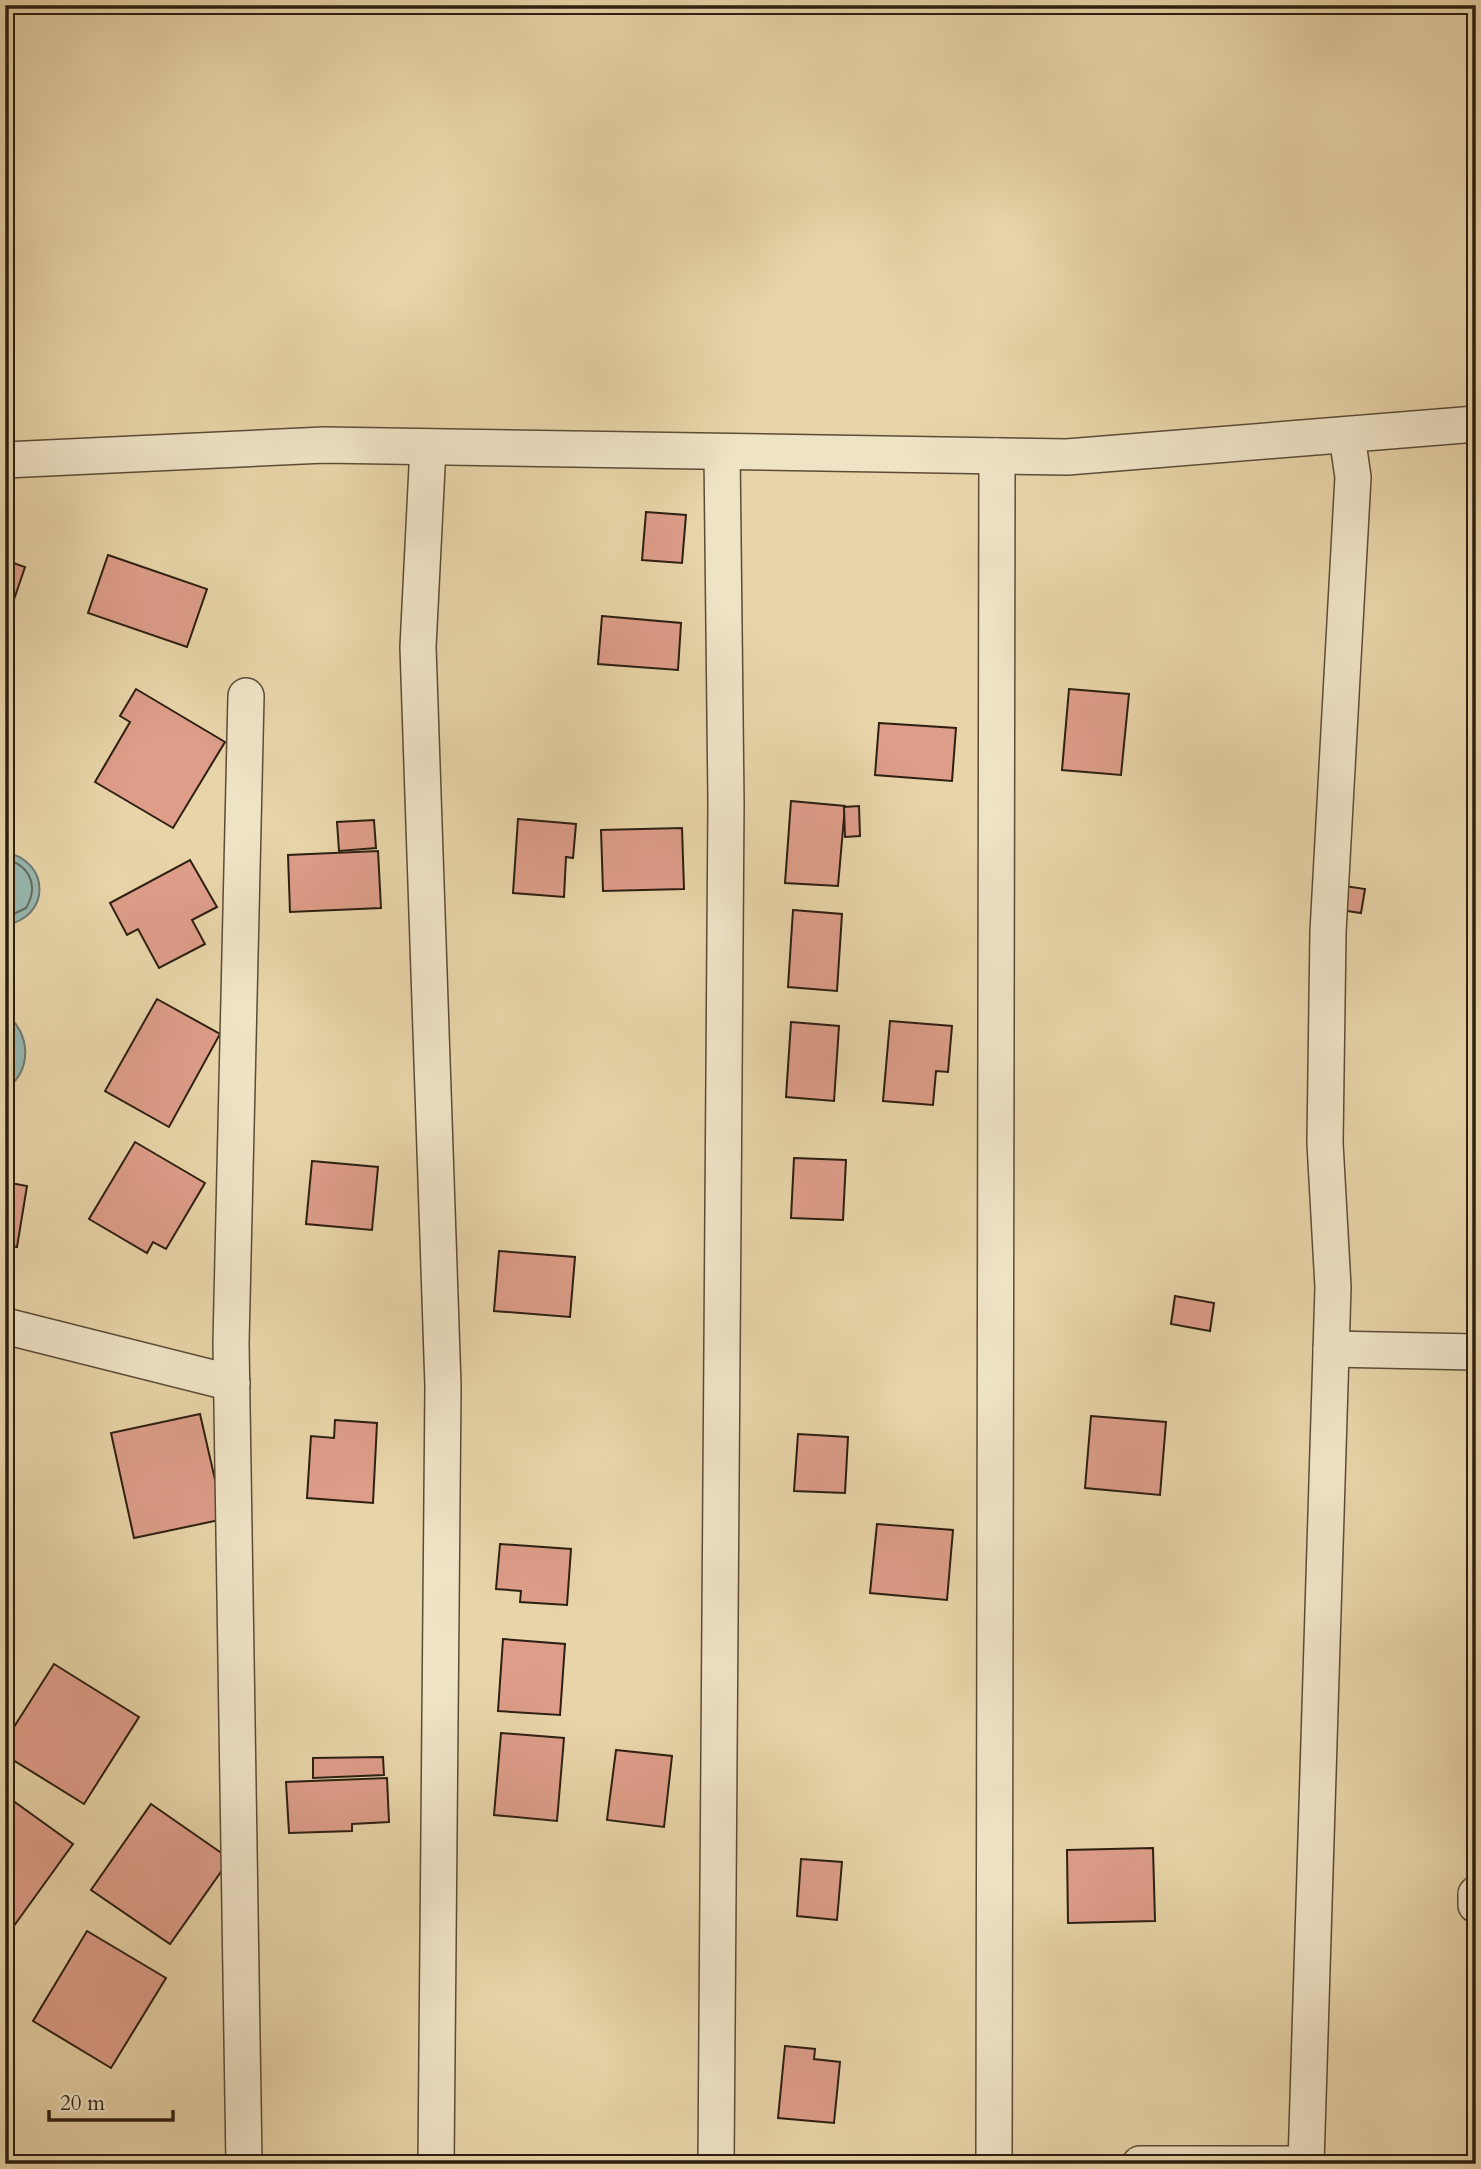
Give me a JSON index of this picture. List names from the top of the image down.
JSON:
{
  "scale_bar": "20 m"
}
